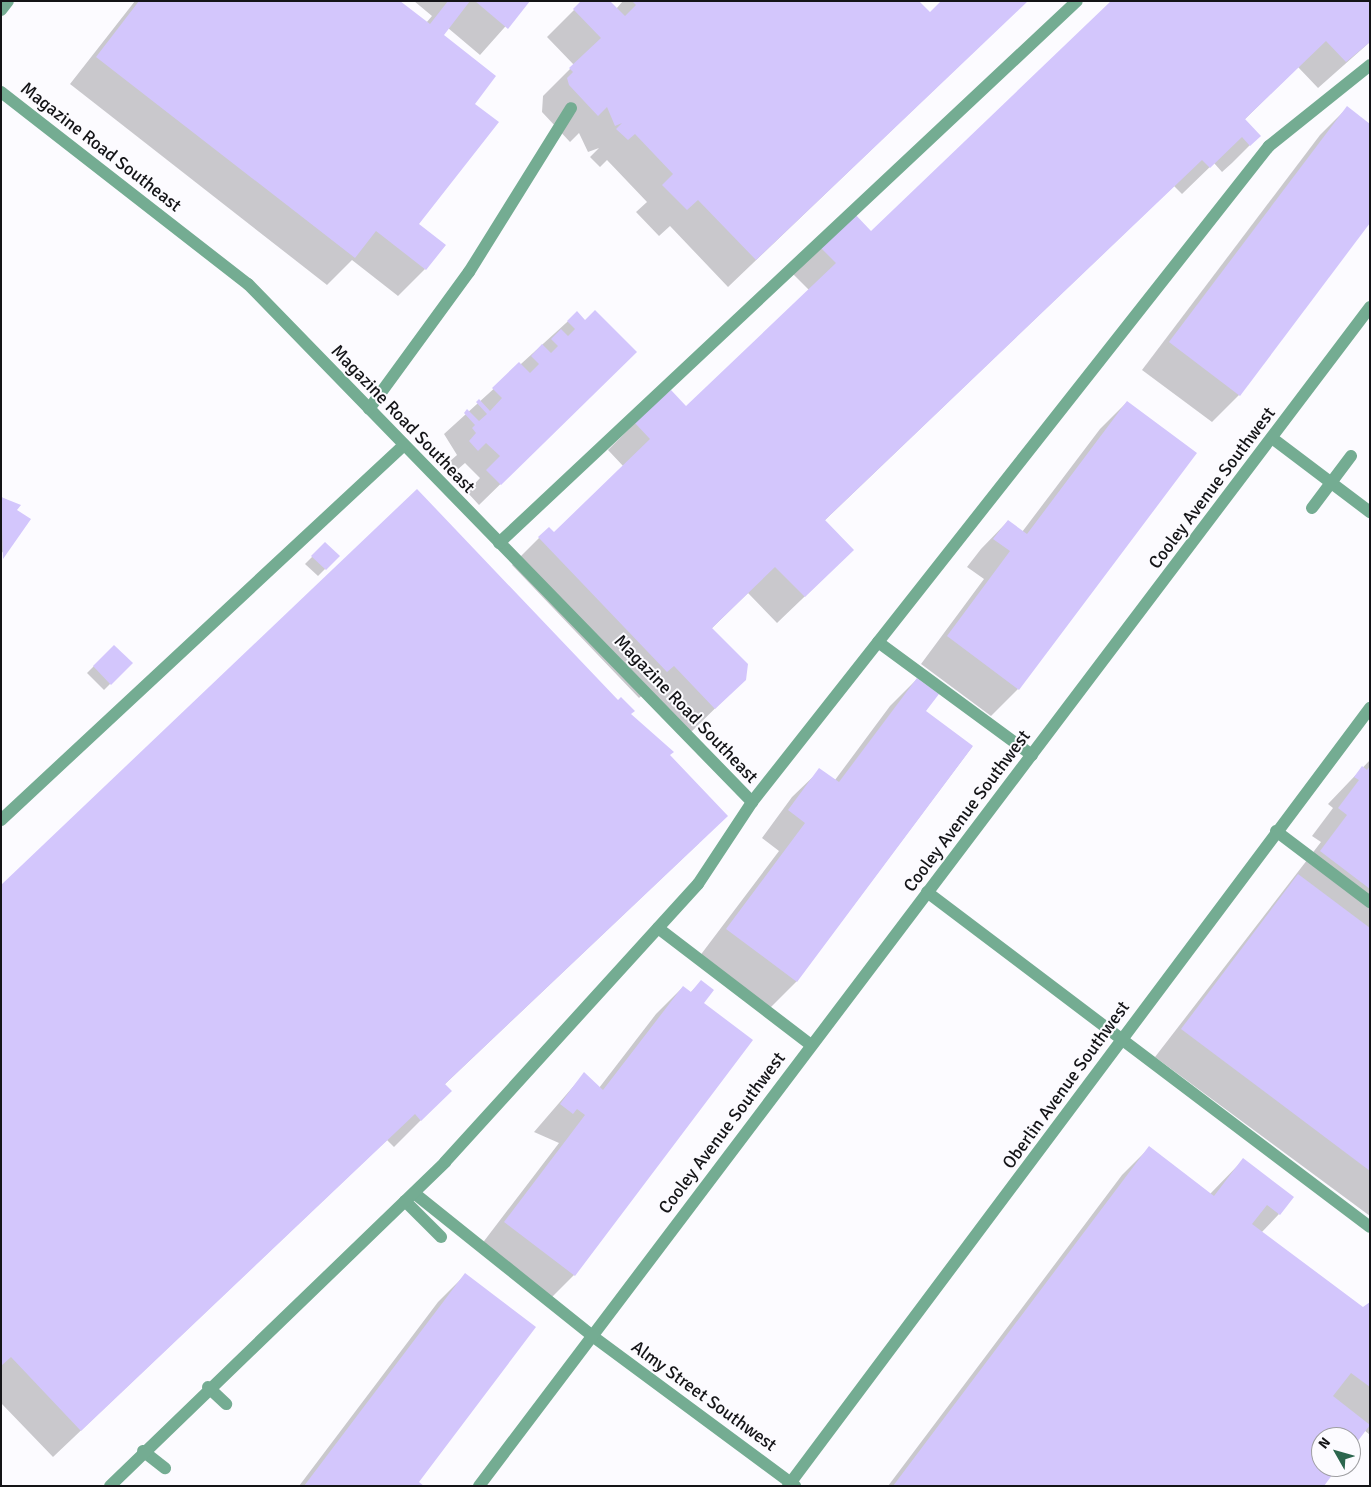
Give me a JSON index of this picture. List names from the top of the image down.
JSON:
{
  "streets": {
    "lane": [
      "Magazine Road Southeast",
      "Cooley Avenue Southwest",
      "Oberlin Avenue Southwest",
      "Almy Street Southwest"
    ]
  },
  "crossings": [
    ["Cooley Avenue Southwest", "Almy Street Southwest"],
    ["Oberlin Avenue Southwest", "Almy Street Southwest"]
  ],
  "north": "top left"
}
